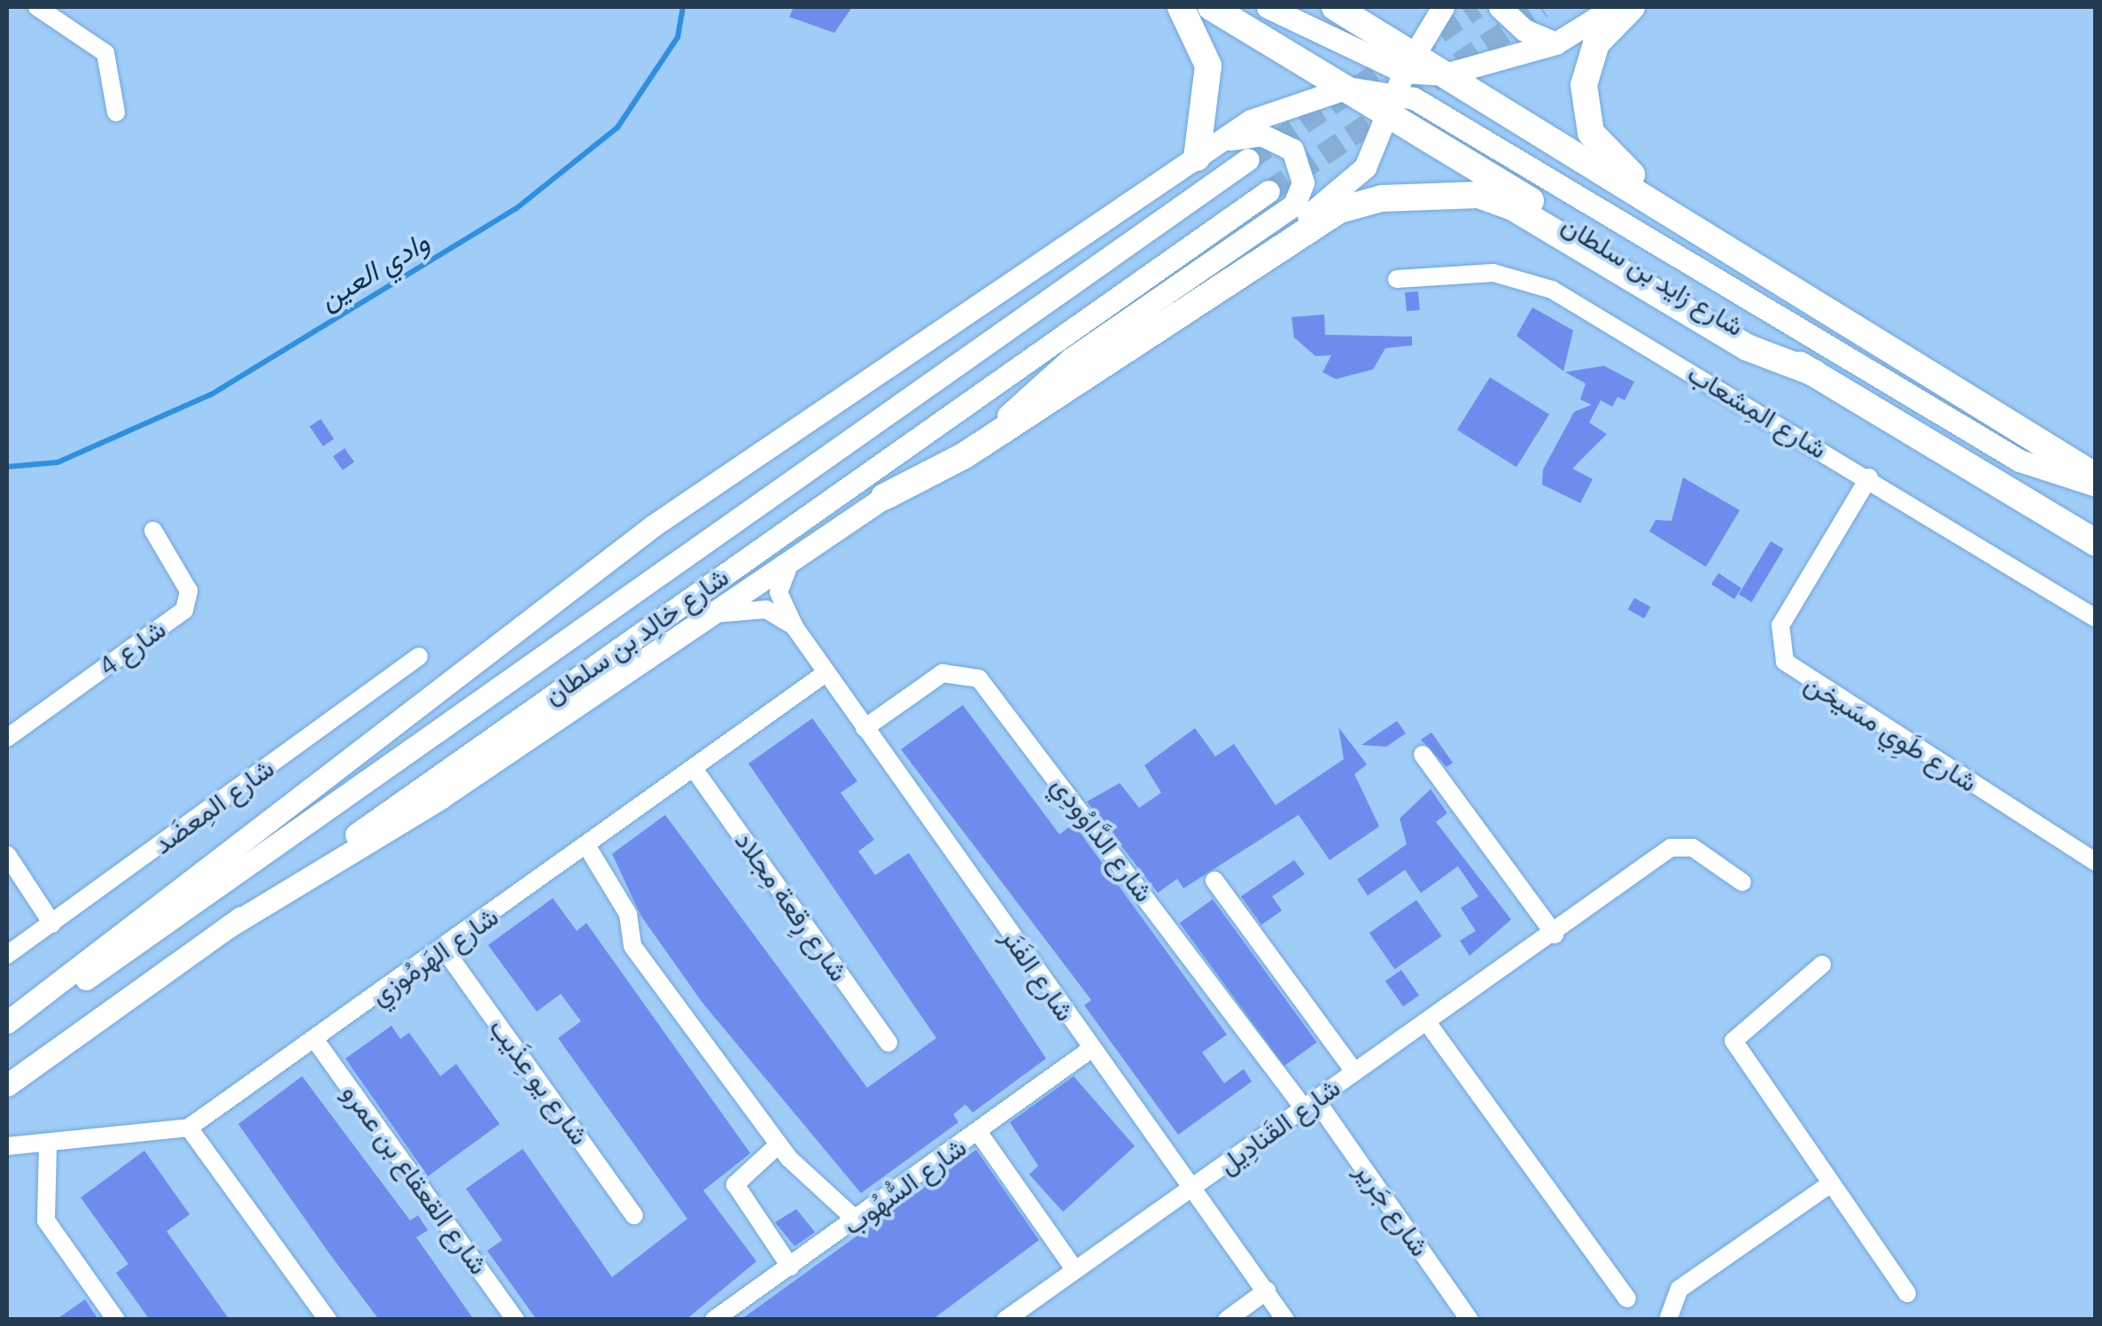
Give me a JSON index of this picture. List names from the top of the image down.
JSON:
{
  "streets": {
    "highway": ["شارع زايد بن سلطان"],
    "main road": ["شارع خالِد بن سلطان"],
    "street": [
      "شارع المِشعاب",
      "شارع 4",
      "شارع طَوِي مسَيخن",
      "شارع المِعضَد",
      "شارع الدَّاوُودِي",
      "شارع رِقعة مِجلاد",
      "شارع الهَرمُوزي",
      "شارع الفَنَر",
      "شارع يو عِذَيب",
      "شارع القَنادِيل",
      "شارع القعقاع بن عمرو",
      "شارع السُّهُوب",
      "شارع جَرير"
    ]
  },
  "crossings": [
    ["شارع المِشعاب", "شارع طَوِي مسَيخن"],
    ["شارع الدَّاوُودِي", "شارع الفَنَر"],
    ["شارع الدَّاوُودِي", "شارع القَنادِيل"],
    ["شارع الدَّاوُودِي", "شارع جَرير"],
    ["شارع رِقعة مِجلاد", "شارع الهَرمُوزي"],
    ["شارع الهَرمُوزي", "شارع الفَنَر"],
    ["شارع الهَرمُوزي", "شارع يو عِذَيب"],
    ["شارع الهَرمُوزي", "شارع القعقاع بن عمرو"],
    ["شارع الفَنَر", "شارع القَنادِيل"],
    ["شارع الفَنَر", "شارع السُّهُوب"],
    ["شارع القَنادِيل", "شارع جَرير"]
  ],
  "water": ["وادي العين"]
}
